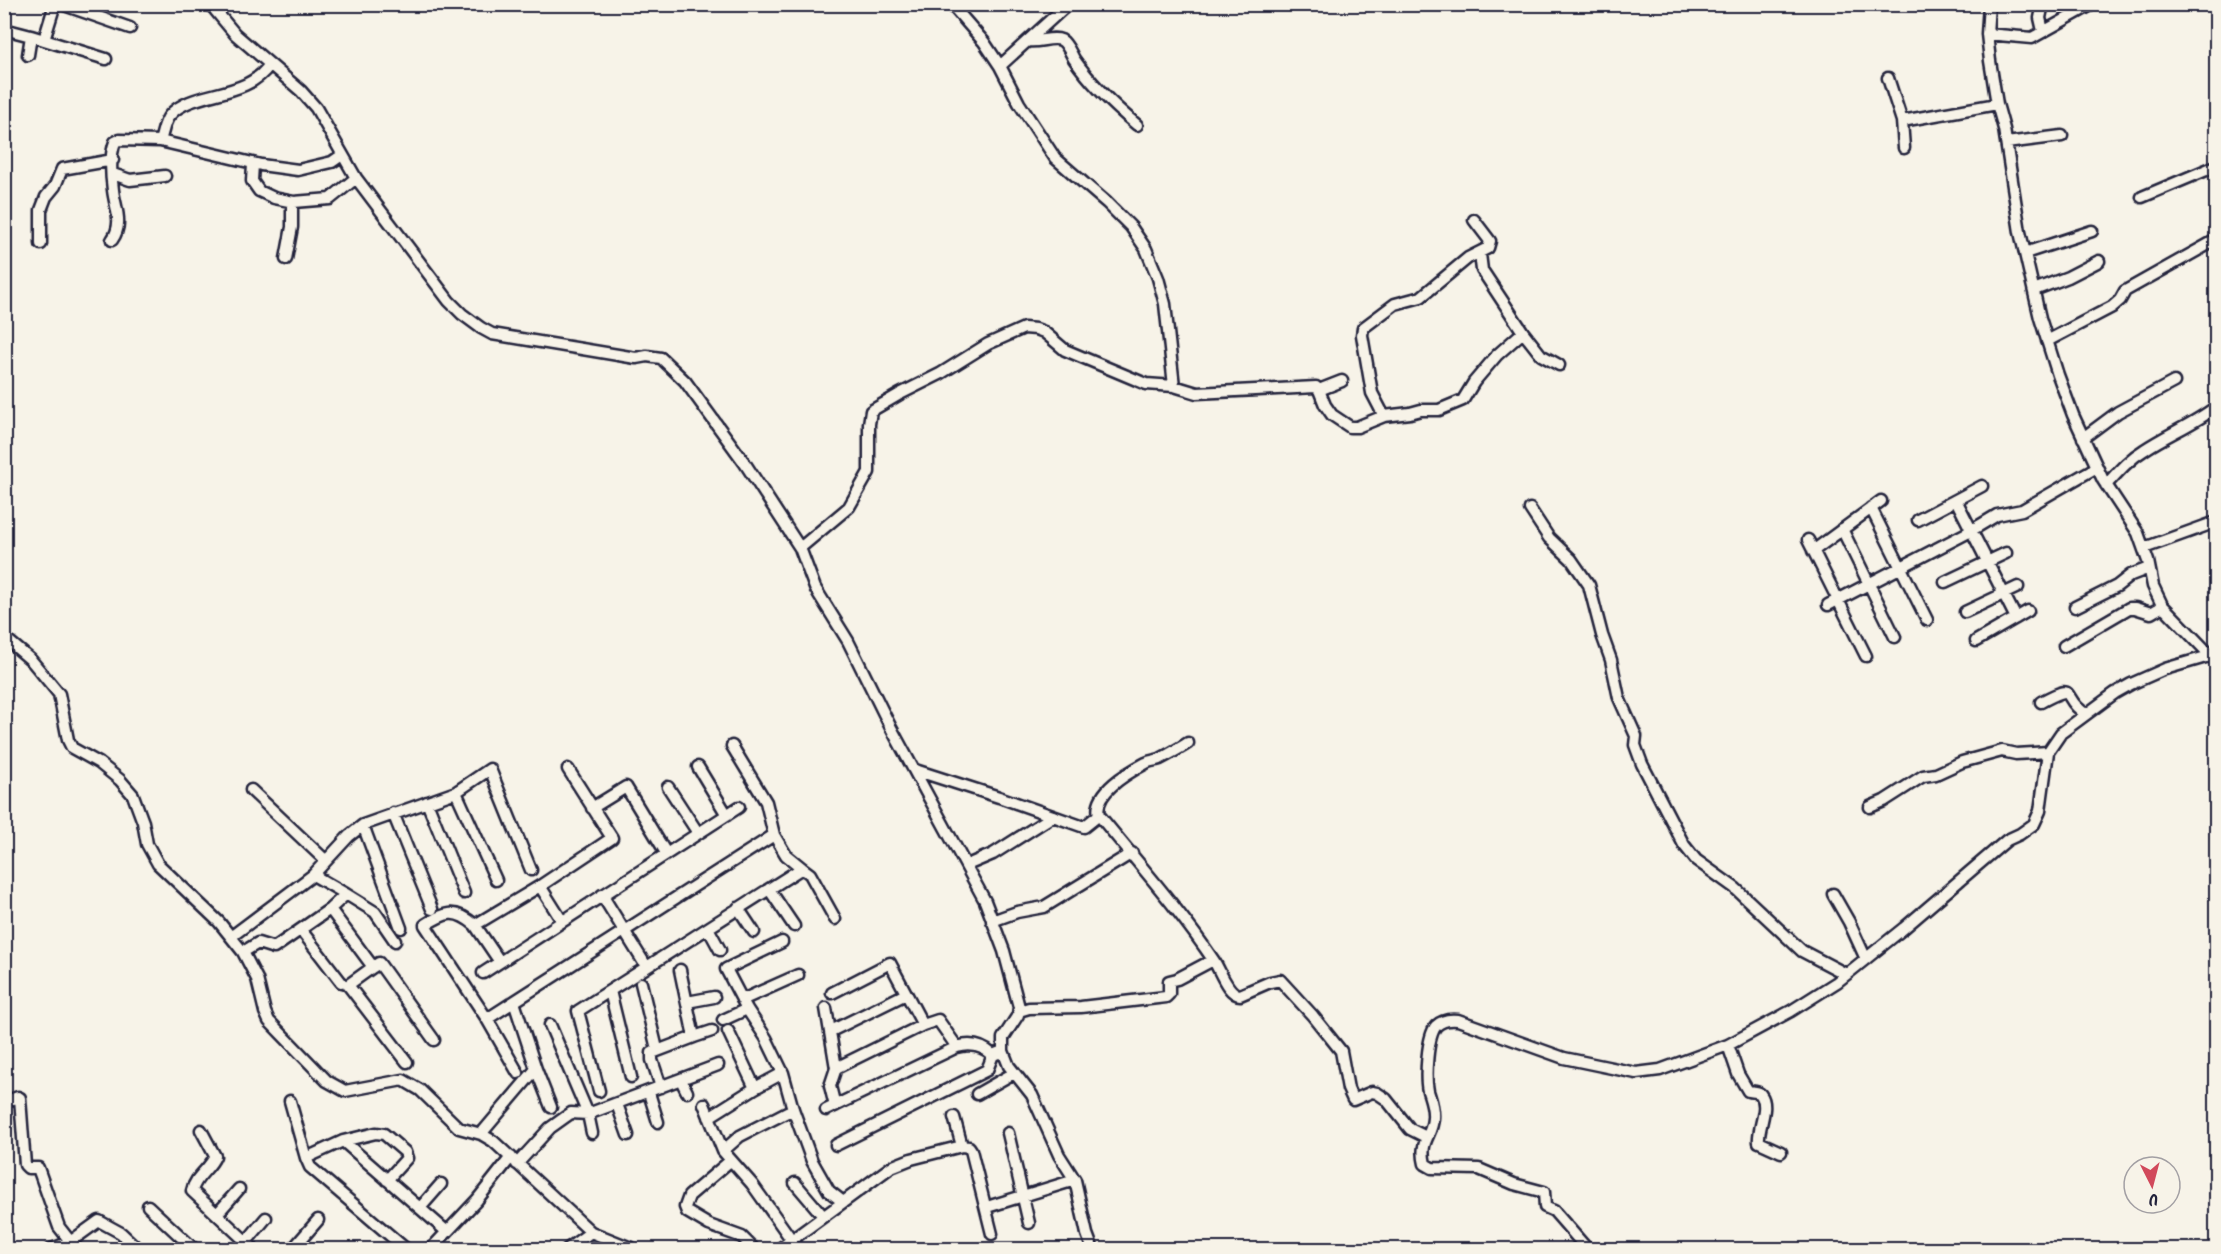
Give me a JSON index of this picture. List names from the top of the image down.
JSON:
{
  "north": "bottom"
}
